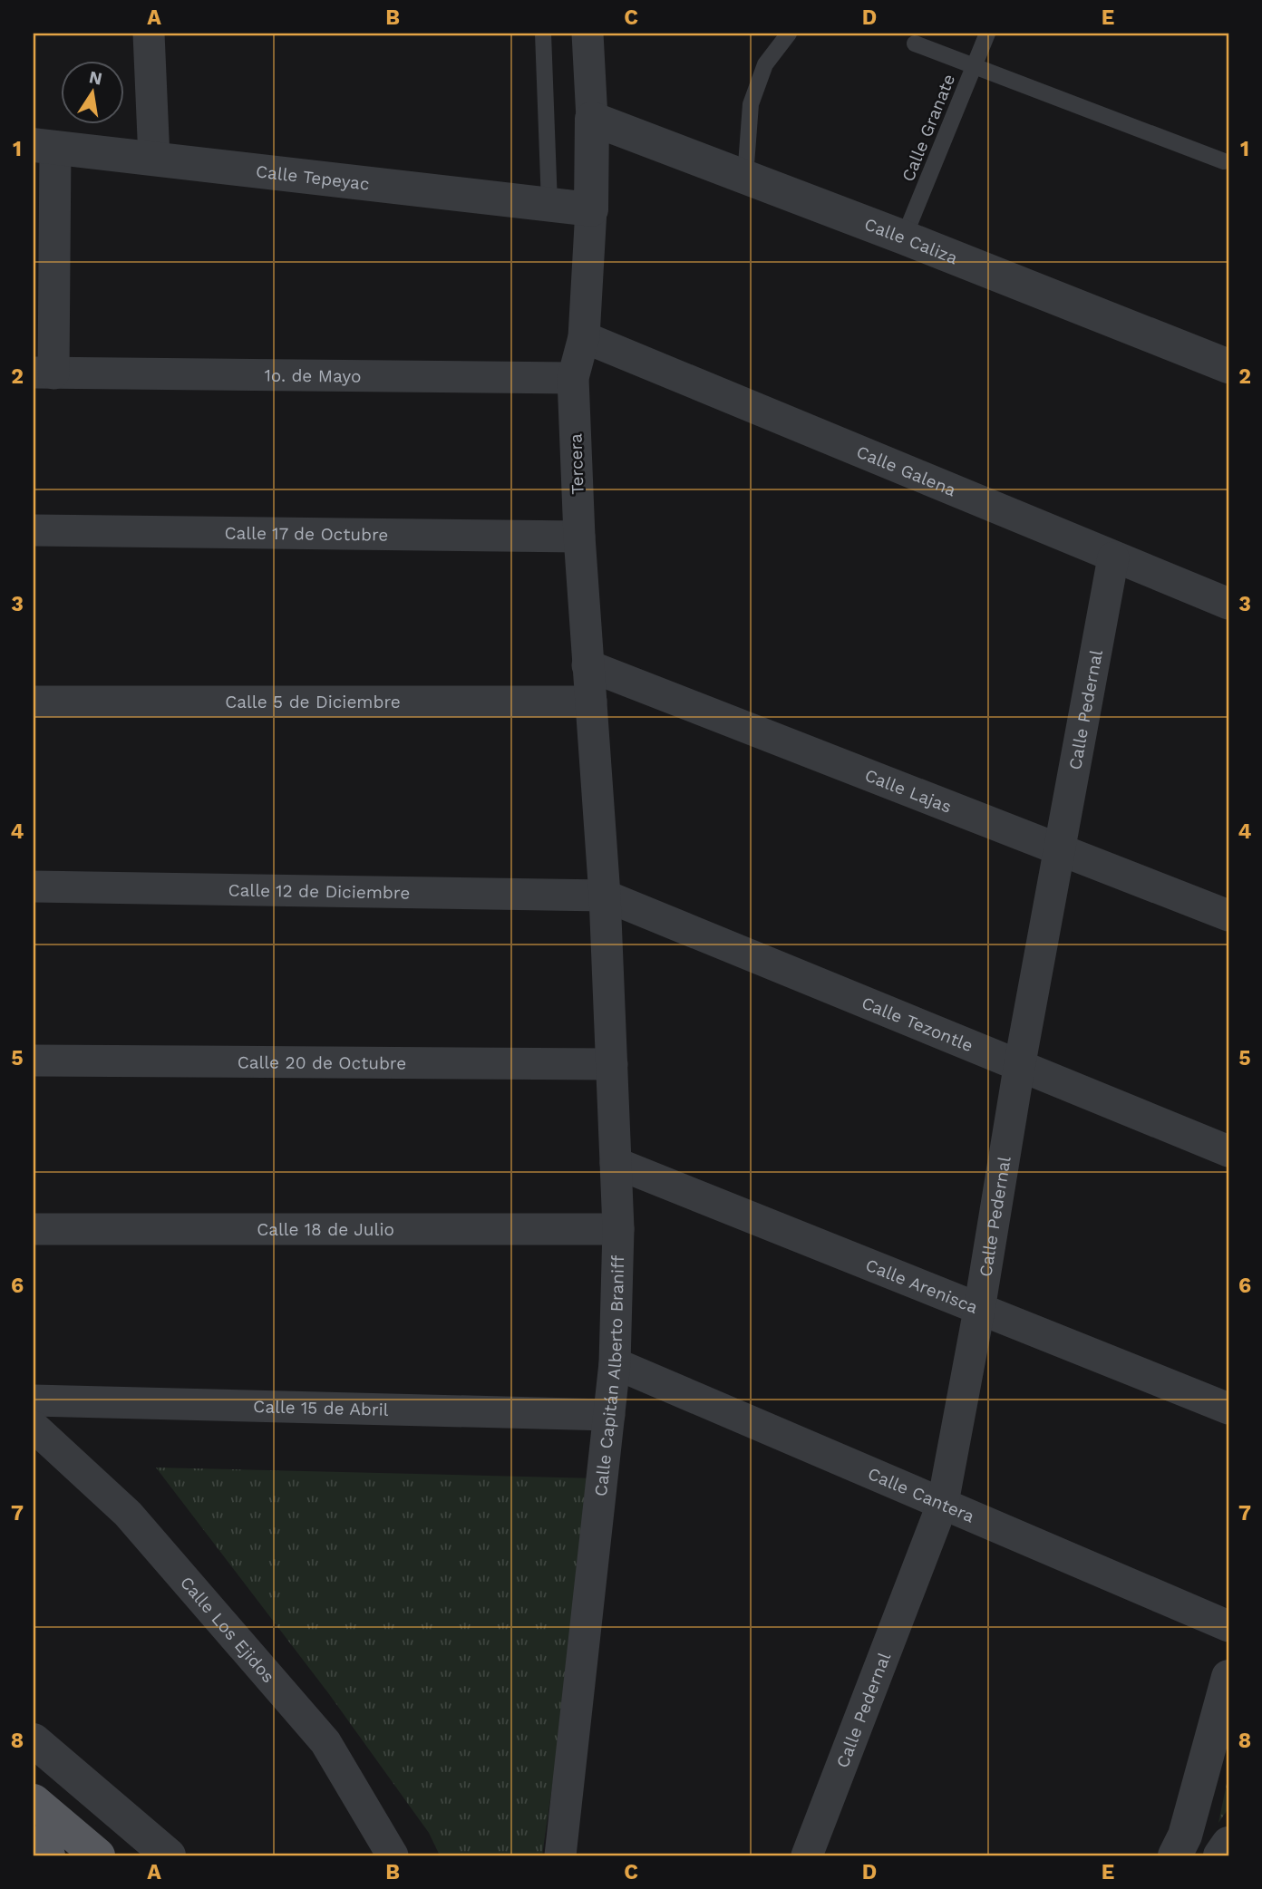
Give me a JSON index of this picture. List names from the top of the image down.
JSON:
{
  "streets": {
    "street": [
      "Calle Tepeyac",
      "Calle Caliza",
      "1o. de Mayo",
      "Tercera",
      "Calle Galena",
      "Calle 17 de Octubre",
      "Calle 5 de Diciembre",
      "Calle Pedernal",
      "Calle Lajas",
      "Calle 12 de Diciembre",
      "Calle Tezontle",
      "Calle 20 de Octubre",
      "Calle 18 de Julio",
      "Calle Arenisca",
      "Calle Capitán Alberto Braniff",
      "Calle 15 de Abril",
      "Calle Cantera",
      "Calle Los Ejidos"
    ],
    "lane": ["Calle Granate"]
  },
  "crossings": [
    ["Calle Granate", "Calle Caliza"],
    ["Calle Tepeyac", "1o. de Mayo"],
    ["Calle Tepeyac", "Tercera"],
    ["Calle Caliza", "Tercera"],
    ["1o. de Mayo", "Tercera"],
    ["Tercera", "Calle Galena"],
    ["Tercera", "Calle 17 de Octubre"],
    ["Tercera", "Calle 5 de Diciembre"],
    ["Tercera", "Calle Lajas"],
    ["Tercera", "Calle 12 de Diciembre"],
    ["Tercera", "Calle Tezontle"],
    ["Tercera", "Calle Capitán Alberto Braniff"],
    ["Calle Galena", "Calle Pedernal"],
    ["Calle Pedernal", "Calle Lajas"],
    ["Calle Pedernal", "Calle Tezontle"],
    ["Calle Pedernal", "Calle Arenisca"],
    ["Calle Pedernal", "Calle Cantera"],
    ["Calle 12 de Diciembre", "Calle Tezontle"],
    ["Calle 12 de Diciembre", "Calle Capitán Alberto Braniff"],
    ["Calle Tezontle", "Calle Capitán Alberto Braniff"],
    ["Calle 20 de Octubre", "Calle Capitán Alberto Braniff"],
    ["Calle 18 de Julio", "Calle Capitán Alberto Braniff"],
    ["Calle Arenisca", "Calle Capitán Alberto Braniff"],
    ["Calle Capitán Alberto Braniff", "Calle 15 de Abril"],
    ["Calle Capitán Alberto Braniff", "Calle Cantera"]
  ],
  "north": "top",
  "grid": {
    "columns": [
      "A",
      "B",
      "C",
      "D",
      "E"
    ],
    "rows": [
      "1",
      "2",
      "3",
      "4",
      "5",
      "6",
      "7",
      "8"
    ]
  }
}
